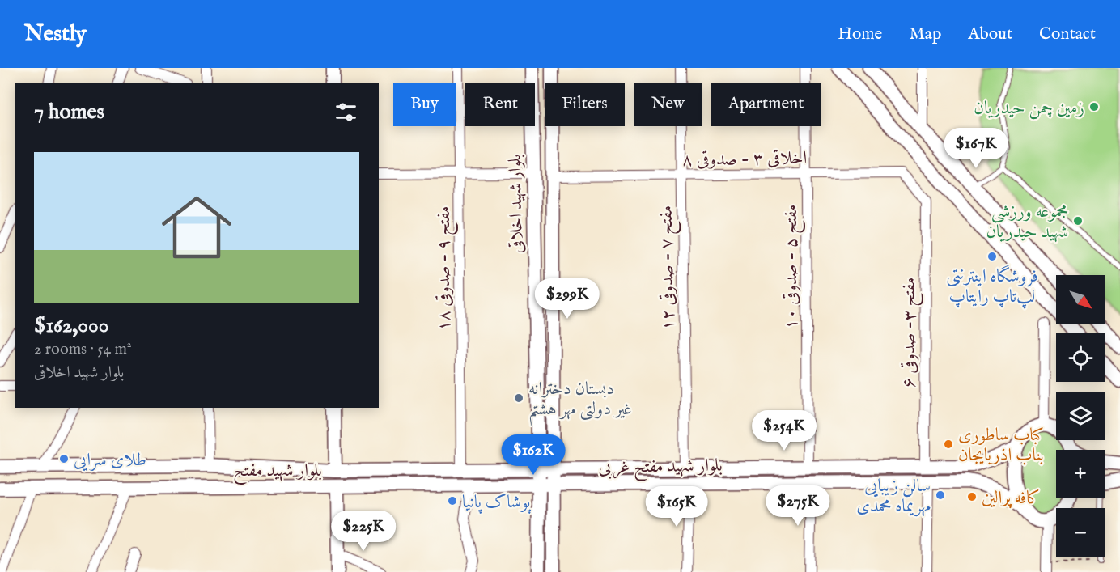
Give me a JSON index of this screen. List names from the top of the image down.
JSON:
{
  "streets": {
    "main road": ["بلوار شهید اخلاقی", "بلوار شهید مفتح غربی", "بلوار شهید مفتح"],
    "street": [
      "اخلاقی ۳ - صدوقی ۸",
      "مفتح ۵ - صدوقی ۱۰",
      "مفتح ۷ - صدوقی ۱۲",
      "مفتح ۹ - صدوقی ۱۸",
      "مفتح ۳- صدوقی ۶"
    ]
  },
  "crossings": [
    ["اخلاقی ۳ - صدوقی ۸", "بلوار شهید اخلاقی"],
    ["اخلاقی ۳ - صدوقی ۸", "مفتح ۵ - صدوقی ۱۰"],
    ["اخلاقی ۳ - صدوقی ۸", "مفتح ۷ - صدوقی ۱۲"],
    ["اخلاقی ۳ - صدوقی ۸", "مفتح ۳- صدوقی ۶"],
    ["بلوار شهید اخلاقی", "بلوار شهید مفتح غربی"],
    ["بلوار شهید اخلاقی", "بلوار شهید مفتح"],
    ["مفتح ۵ - صدوقی ۱۰", "بلوار شهید مفتح غربی"],
    ["مفتح ۷ - صدوقی ۱۲", "بلوار شهید مفتح غربی"],
    ["مفتح ۹ - صدوقی ۱۸", "بلوار شهید مفتح"],
    ["مفتح ۳- صدوقی ۶", "بلوار شهید مفتح غربی"],
    ["بلوار شهید مفتح غربی", "بلوار شهید مفتح"]
  ],
  "places": [
    "زمین چمن حیدریان",
    "مجموعه ورزشی شهید حیدریان",
    "فروشگاه اینترنتی لپ‌تاپ رایتاپ",
    "دبستان دخترانه غیر دولتی مهر هشتم",
    "کباب ساطوری بناب اذربایجان",
    "طلای سرایی",
    "سالن زیبایی مهریماه محمدی",
    "کافه پرالین",
    "پوشاک پانیا"
  ],
  "north": "bottom right",
  "page": {
    "header": "Nestly",
    "nav": [
      "Home",
      "Map",
      "About",
      "Contact"
    ],
    "chip": [
      "Buy",
      "Rent",
      "Filters",
      "New",
      "Apartment"
    ],
    "heading": "7 homes",
    "price": [
      "$167K",
      "$299K",
      "$254K",
      "$162K",
      "$275K",
      "$165K",
      "$225K"
    ],
    "list": [
      {
        "name": "$162,000",
        "note": "2 rooms · 54 m² · بلوار شهید اخلاقی"
      }
    ],
    "map_buttons": ["+", "−"]
  }
}
